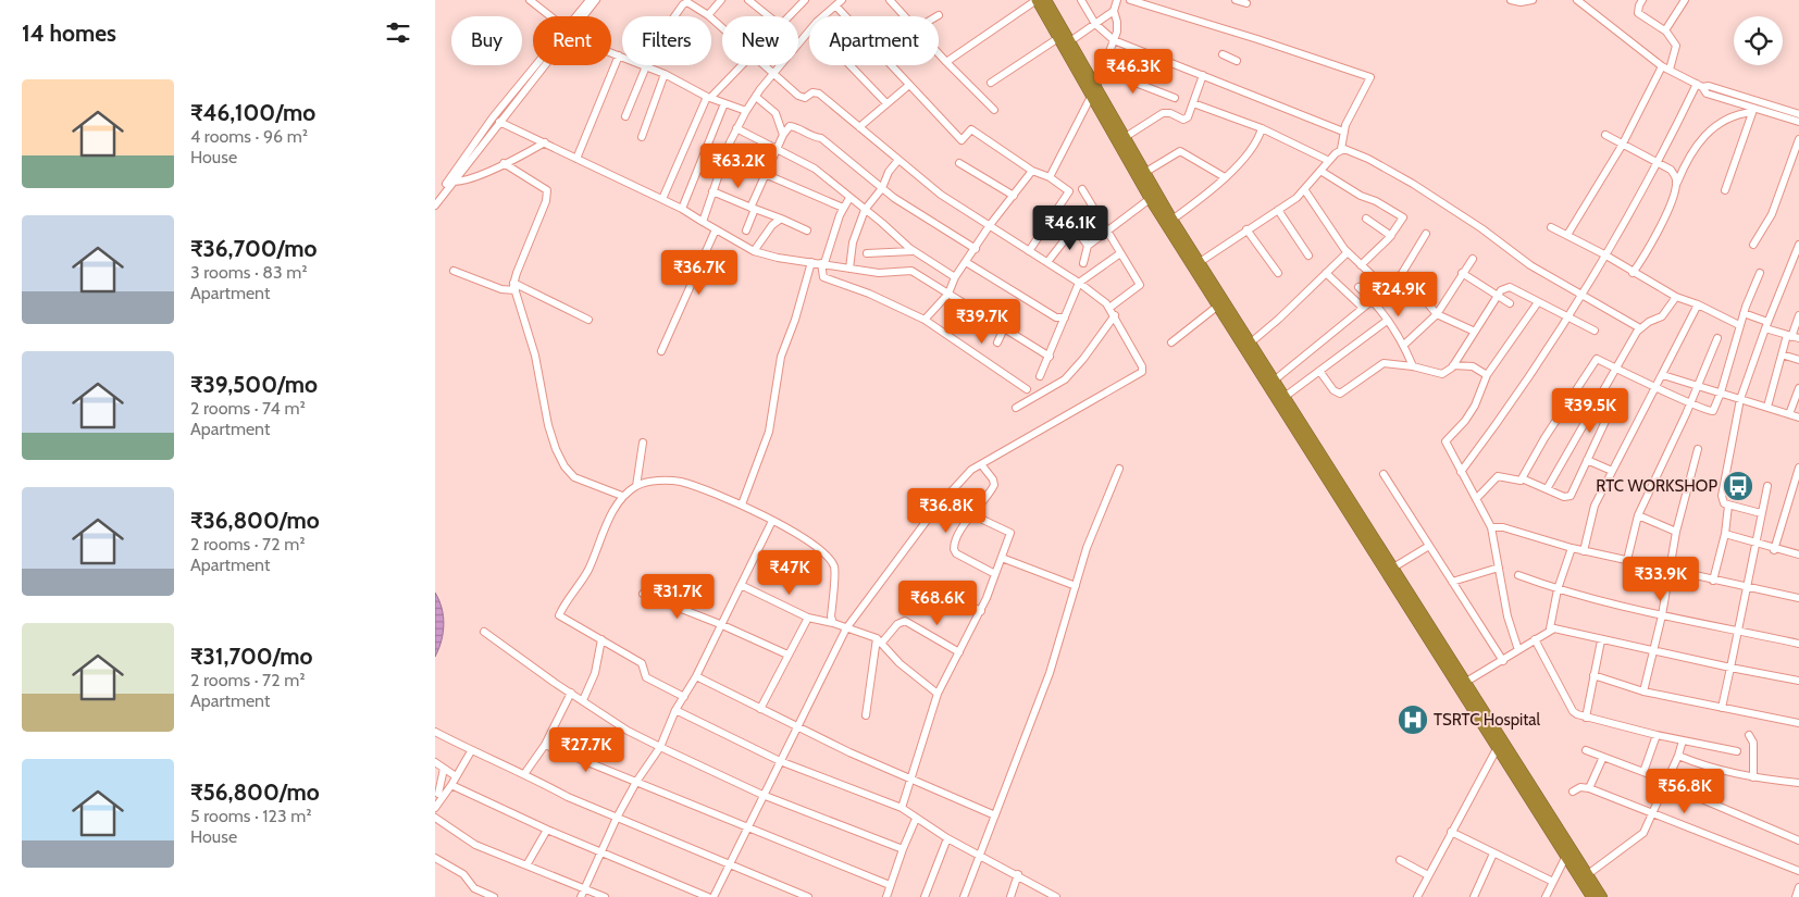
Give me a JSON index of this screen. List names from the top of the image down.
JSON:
{
  "places": {
    "bus stop": ["RTC WORKSHOP"],
    "hospital": ["TSRTC Hospital"]
  },
  "page": {
    "heading": "14 homes",
    "chip": [
      "Buy",
      "Rent",
      "Filters",
      "New",
      "Apartment"
    ],
    "price": [
      "₹46.3K",
      "₹63.2K",
      "₹46.1K",
      "₹36.7K",
      "₹24.9K",
      "₹39.7K",
      "₹39.5K",
      "₹36.8K",
      "₹47K",
      "₹33.9K",
      "₹31.7K",
      "₹68.6K",
      "₹27.7K",
      "₹56.8K"
    ],
    "list": [
      {
        "name": "₹46,100/mo",
        "note": "4 rooms · 96 m² · House"
      },
      {
        "name": "₹36,700/mo",
        "note": "3 rooms · 83 m² · Apartment"
      },
      {
        "name": "₹39,500/mo",
        "note": "2 rooms · 74 m² · Apartment"
      },
      {
        "name": "₹36,800/mo",
        "note": "2 rooms · 72 m² · Apartment"
      },
      {
        "name": "₹31,700/mo",
        "note": "2 rooms · 72 m² · Apartment"
      },
      {
        "name": "₹56,800/mo",
        "note": "5 rooms · 123 m² · House"
      }
    ]
  }
}
